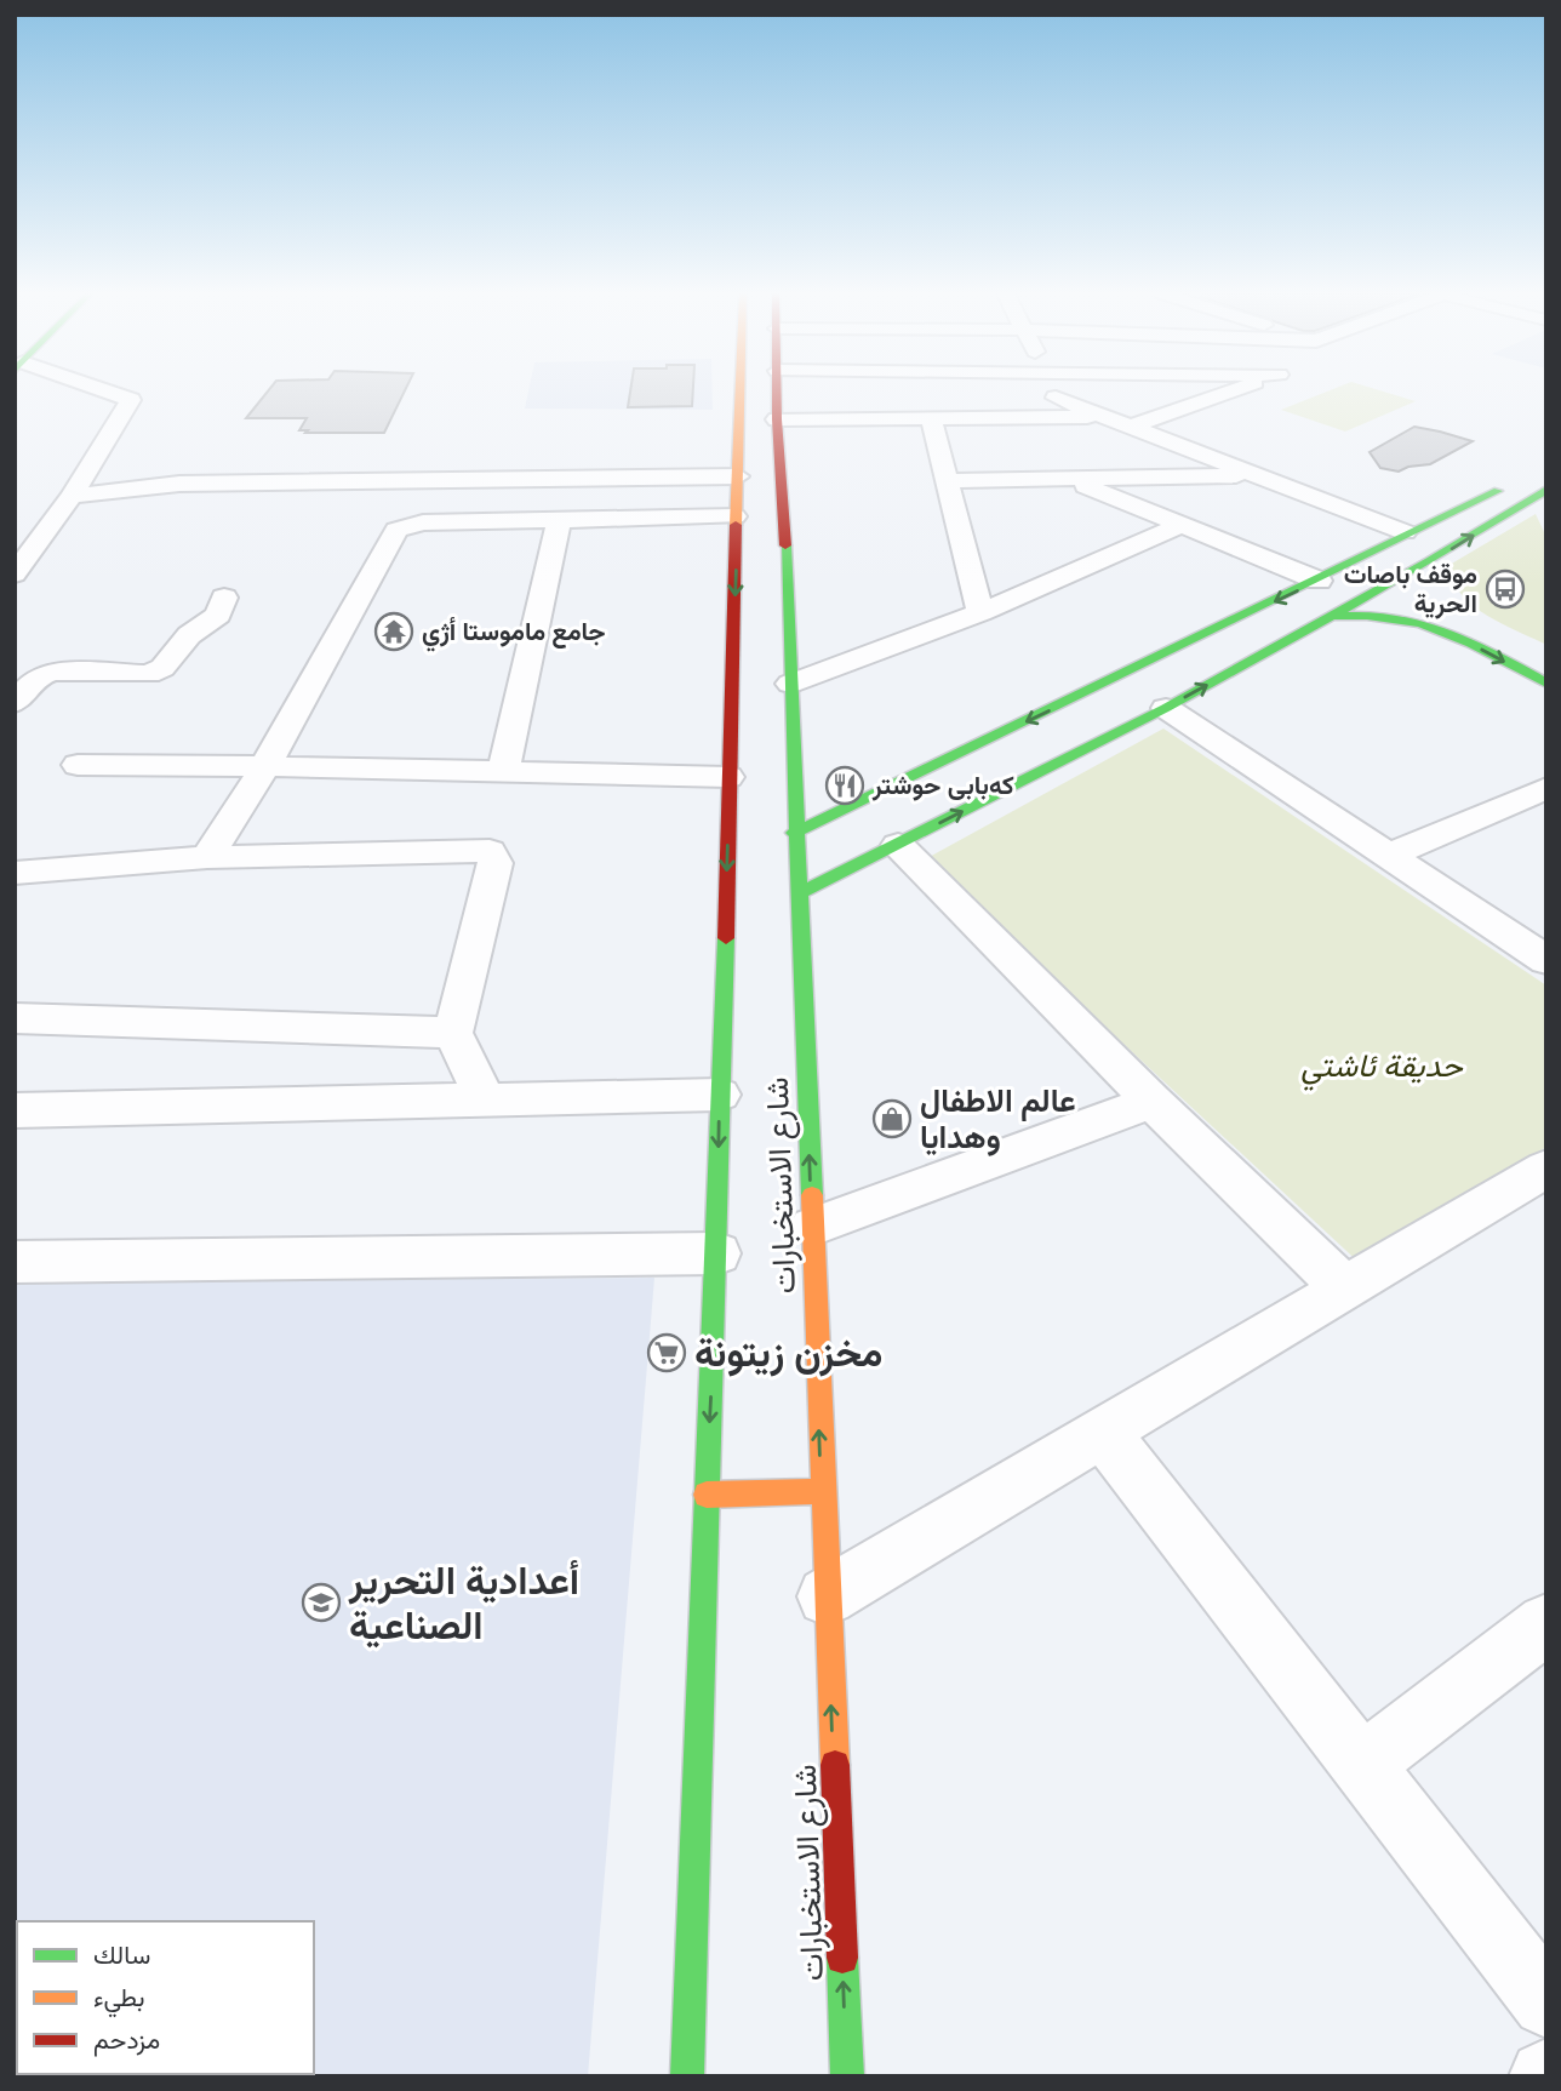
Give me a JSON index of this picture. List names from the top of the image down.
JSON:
{
  "streets": {
    "main road": ["شارع الاستخبارات"]
  },
  "parks": ["حديقة ئاشتي"],
  "places": {
    "bus stop": ["موقف باصات الحریة"],
    "temple": ["جامع ماموستا أژي"],
    "restaurant": ["کەبابی حوشتر"],
    "shop": ["عالم الاطفال وهدايا"],
    "supermarket": ["مخزن زيتونة"],
    "school or university": ["أعدادية التحرير الصناعية"]
  },
  "legend": ["سالك", "بطيء", "مزدحم"]
}
